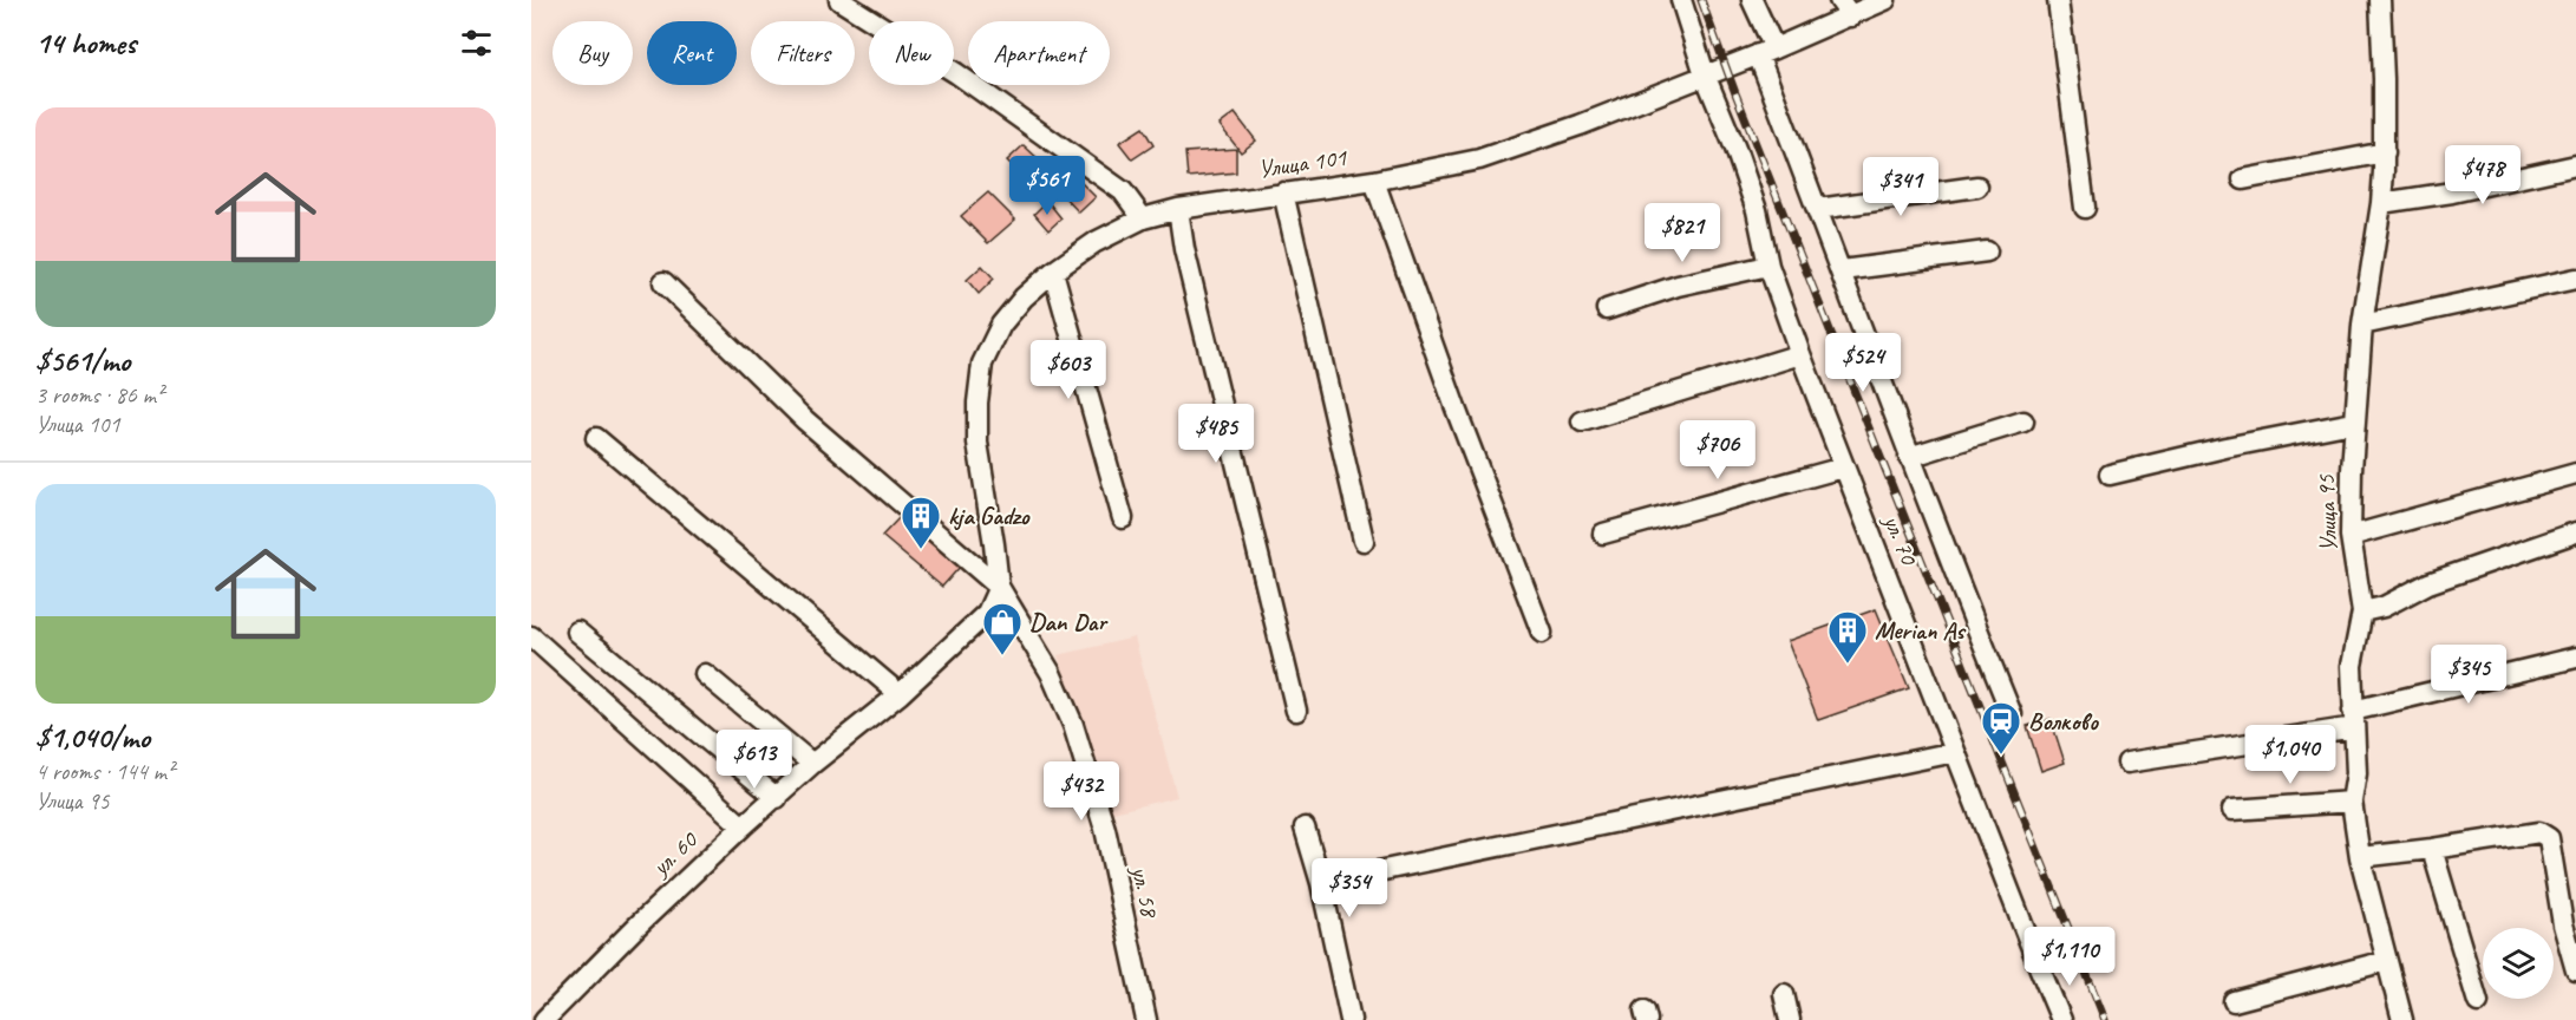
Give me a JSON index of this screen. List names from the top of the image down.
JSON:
{
  "streets": {
    "street": [
      "Улица 101",
      "Улица 95",
      "ул. 70",
      "ул. 60",
      "ул. 58"
    ]
  },
  "crossings": [
    ["Улица 101", "ул. 70"],
    ["Улица 101", "ул. 60"],
    ["Улица 101", "ул. 58"],
    ["ул. 60", "ул. 58"]
  ],
  "places": {
    "building": ["kja Gadzo", "Merian As"],
    "shop": ["Dan Dar"],
    "station": ["Волково"]
  },
  "page": {
    "heading": "14 homes",
    "chip": [
      "Buy",
      "Rent",
      "Filters",
      "New",
      "Apartment"
    ],
    "list": [
      {
        "name": "$561/mo",
        "note": "3 rooms · 86 m² · Улица 101"
      },
      {
        "name": "$1,040/mo",
        "note": "4 rooms · 144 m² · Улица 95"
      }
    ],
    "price": [
      "$478",
      "$561",
      "$341",
      "$821",
      "$524",
      "$603",
      "$485",
      "$706",
      "$345",
      "$1,040",
      "$613",
      "$432",
      "$354",
      "$1,110"
    ]
  }
}
